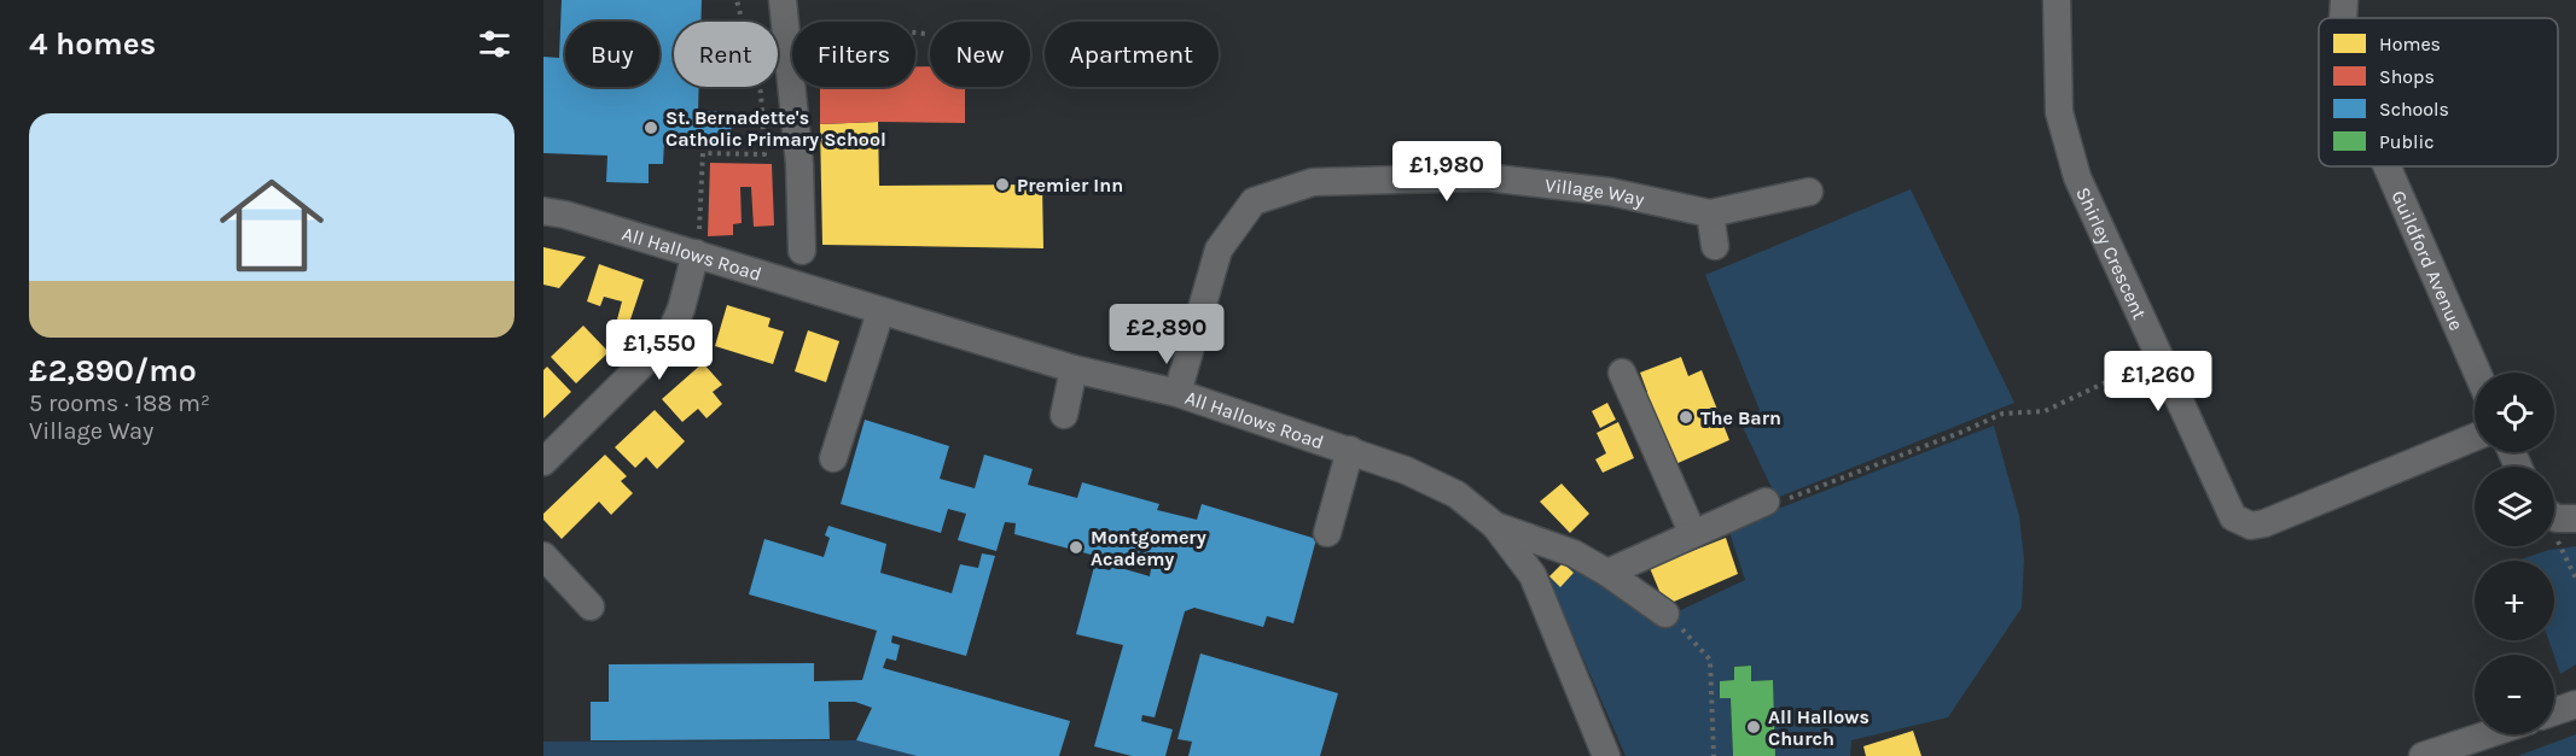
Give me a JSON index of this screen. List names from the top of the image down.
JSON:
{
  "streets": {
    "street": [
      "Village Way",
      "Shirley Crescent",
      "All Hallows Road",
      "Guildford Avenue"
    ]
  },
  "crossings": [
    ["Village Way", "All Hallows Road"]
  ],
  "places": [
    "St. Bernadette's Catholic Primary School",
    "Premier Inn",
    "The Barn",
    "Montgomery Academy",
    "All Hallows Church"
  ],
  "legend": [
    "Homes",
    "Shops",
    "Schools",
    "Public"
  ],
  "page": {
    "heading": "4 homes",
    "chip": [
      "Buy",
      "Rent",
      "Filters",
      "New",
      "Apartment"
    ],
    "list": [
      {
        "name": "£2,890/mo",
        "note": "5 rooms · 188 m² · Village Way"
      }
    ],
    "price": [
      "£1,980",
      "£2,890",
      "£1,550",
      "£1,260"
    ],
    "map_buttons": ["+", "−"]
  }
}
